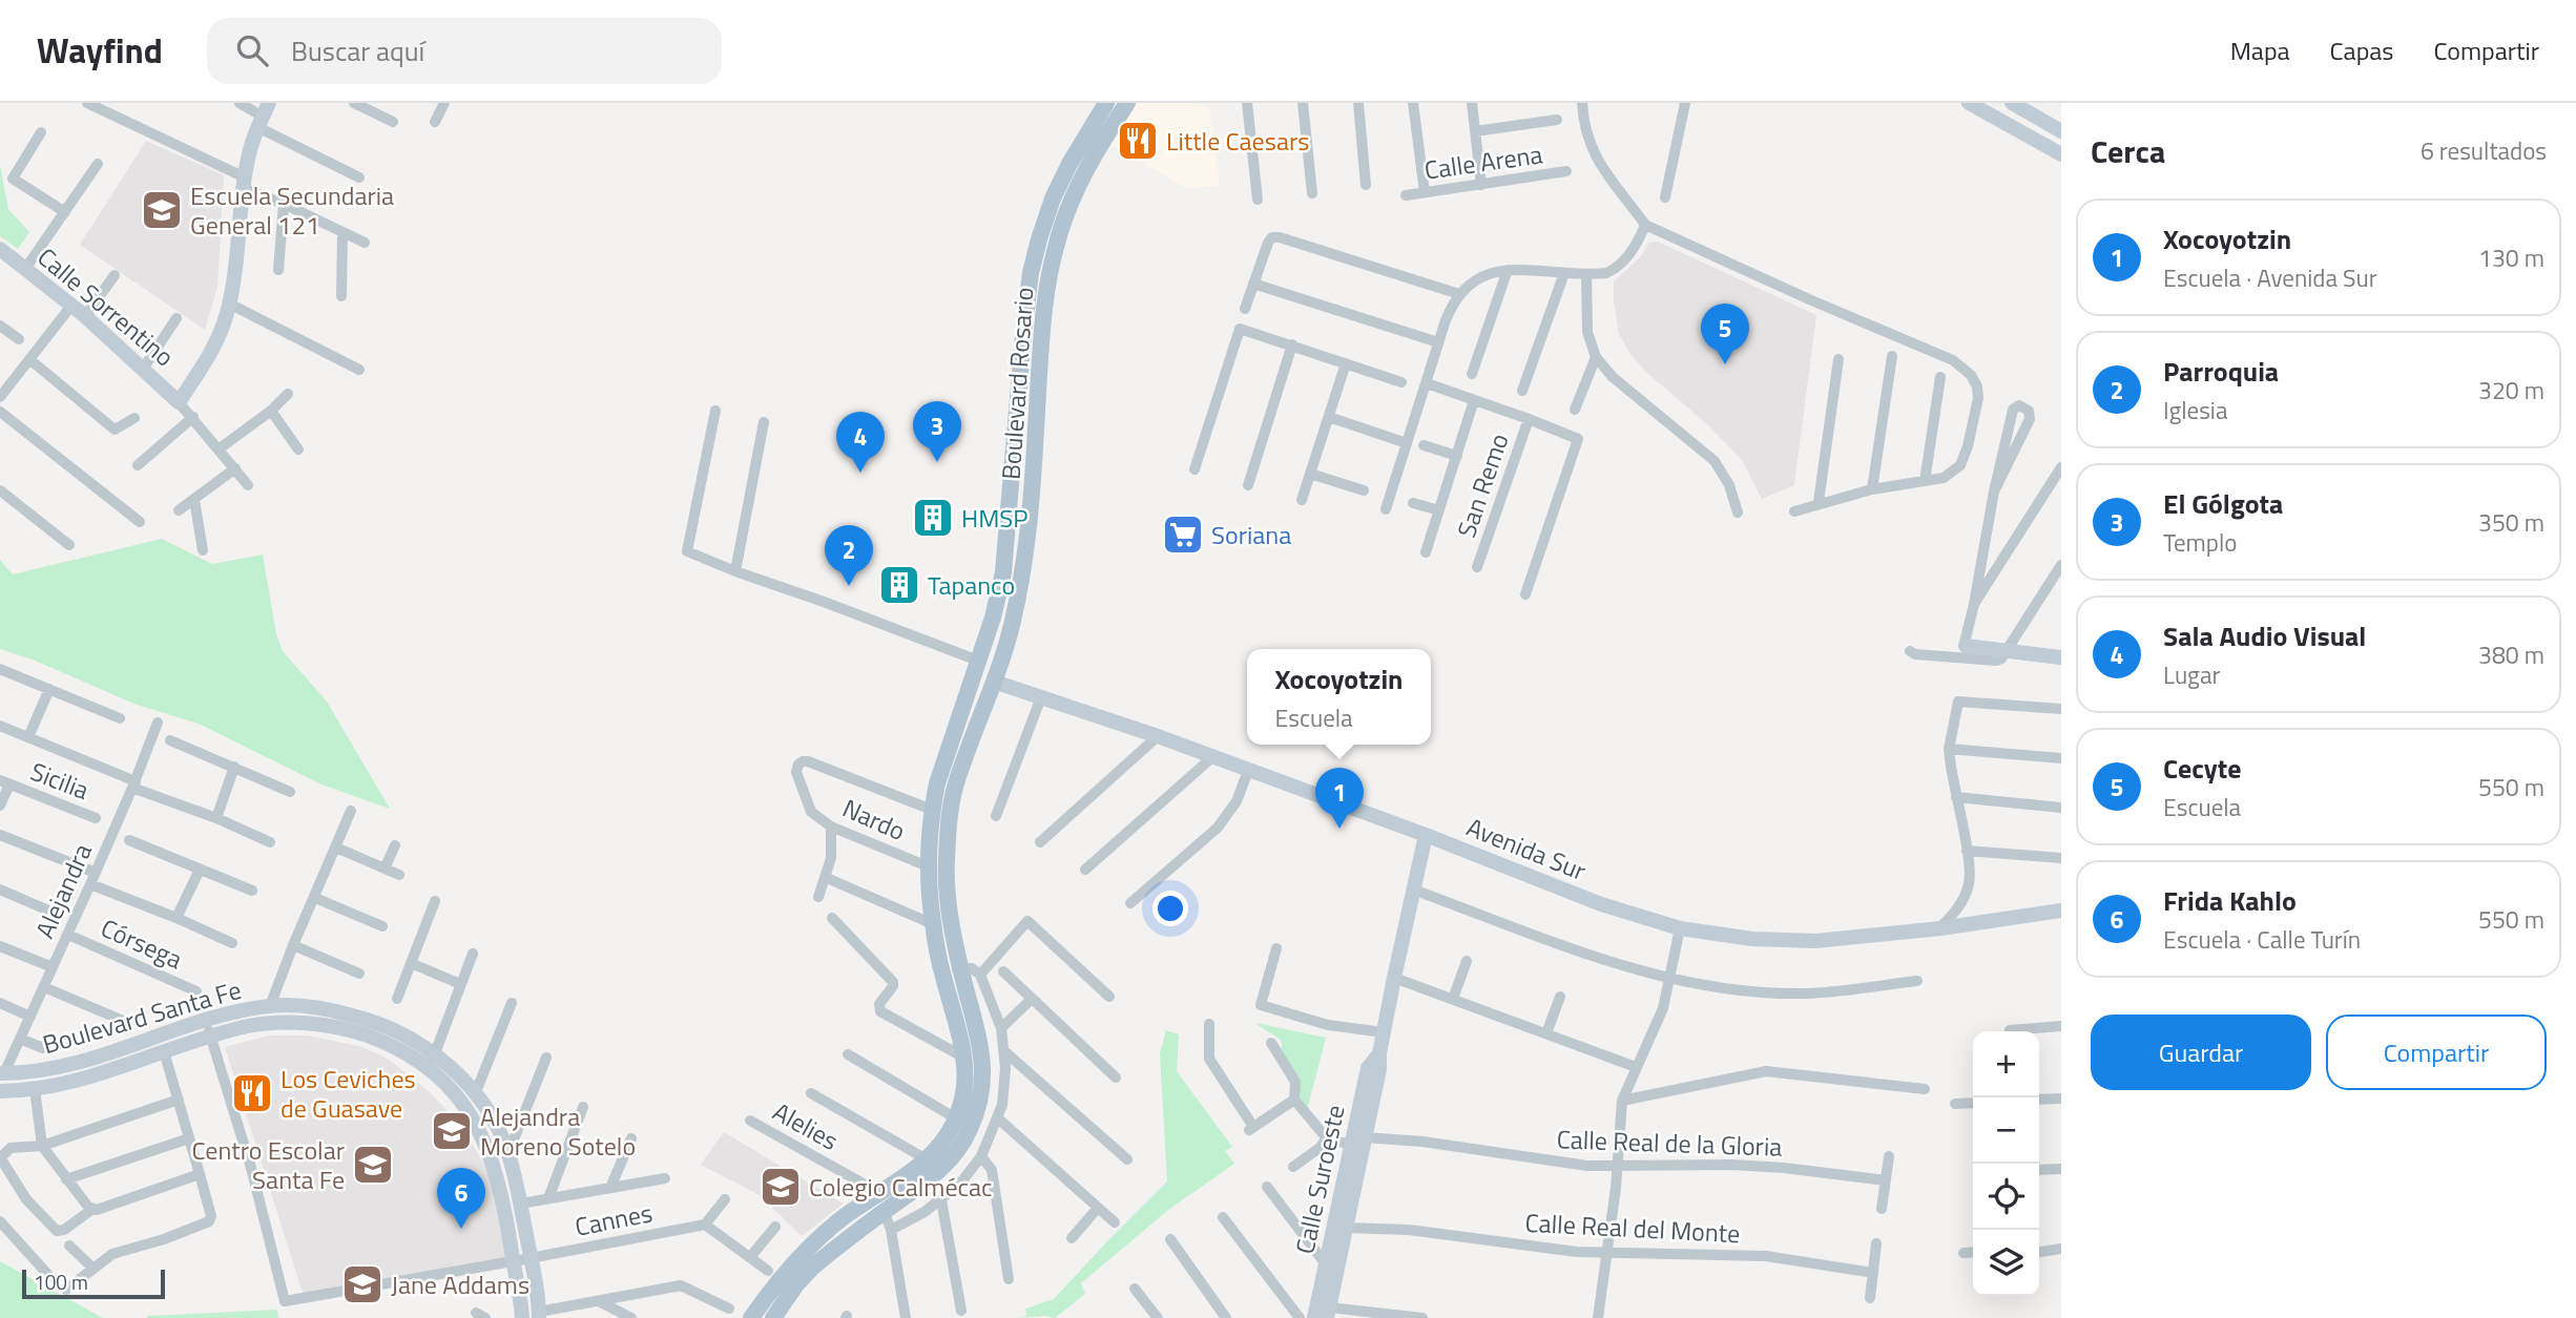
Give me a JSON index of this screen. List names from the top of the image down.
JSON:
{
  "streets": {
    "main road": ["Boulevard Rosario"],
    "street": [
      "Calle Arena",
      "Calle Sorrentino",
      "San Remo",
      "Sicilia",
      "Nardo",
      "Avenida Sur",
      "Alejandra",
      "Córsega",
      "Boulevard Santa Fe",
      "Alelies",
      "Calle Real de la Gloria",
      "Calle Suroeste",
      "Cannes",
      "Calle Real del Monte"
    ]
  },
  "crossings": [
    ["Boulevard Rosario", "Nardo"],
    ["Boulevard Rosario", "Avenida Sur"],
    ["Boulevard Rosario", "Alelies"],
    ["Avenida Sur", "Calle Suroeste"],
    ["Alejandra", "Córsega"],
    ["Alejandra", "Boulevard Santa Fe"],
    ["Boulevard Santa Fe", "Cannes"],
    ["Calle Real de la Gloria", "Calle Suroeste"],
    ["Calle Suroeste", "Calle Real del Monte"]
  ],
  "places": {
    "restaurant": ["Little Caesars", "Los Ceviches de Guasave"],
    "school or university": [
      "Escuela Secundaria General 121",
      "Alejandra Moreno Sotelo",
      "Centro Escolar Santa Fe",
      "Colegio Calmécac",
      "Jane Addams"
    ],
    "building": ["HMSP", "Tapanco"],
    "supermarket": ["Soriana"]
  },
  "scale_bar": "100 m",
  "page": {
    "header": "Wayfind",
    "search": "Buscar aquí",
    "nav": ["Mapa", "Capas", "Compartir"],
    "heading": ["Cerca", "6 resultados"],
    "list": [
      {
        "mark": "1",
        "name": "Xocoyotzin",
        "note": "Escuela · Avenida Sur",
        "value": "130 m"
      },
      {
        "mark": "2",
        "name": "Parroquia",
        "note": "Iglesia",
        "value": "320 m"
      },
      {
        "mark": "3",
        "name": "El Gólgota",
        "note": "Templo",
        "value": "350 m"
      },
      {
        "mark": "4",
        "name": "Sala Audio Visual",
        "note": "Lugar",
        "value": "380 m"
      },
      {
        "mark": "5",
        "name": "Cecyte",
        "note": "Escuela",
        "value": "550 m"
      },
      {
        "mark": "6",
        "name": "Frida Kahlo",
        "note": "Escuela · Calle Turín",
        "value": "550 m"
      }
    ],
    "pins": [
      "5",
      "3",
      "4",
      "2",
      "1",
      "6"
    ],
    "popup": ["Xocoyotzin", "Escuela"],
    "buttons": ["Guardar", "Compartir"],
    "map_buttons": ["+", "−"],
    "scale": "100 m"
  }
}
